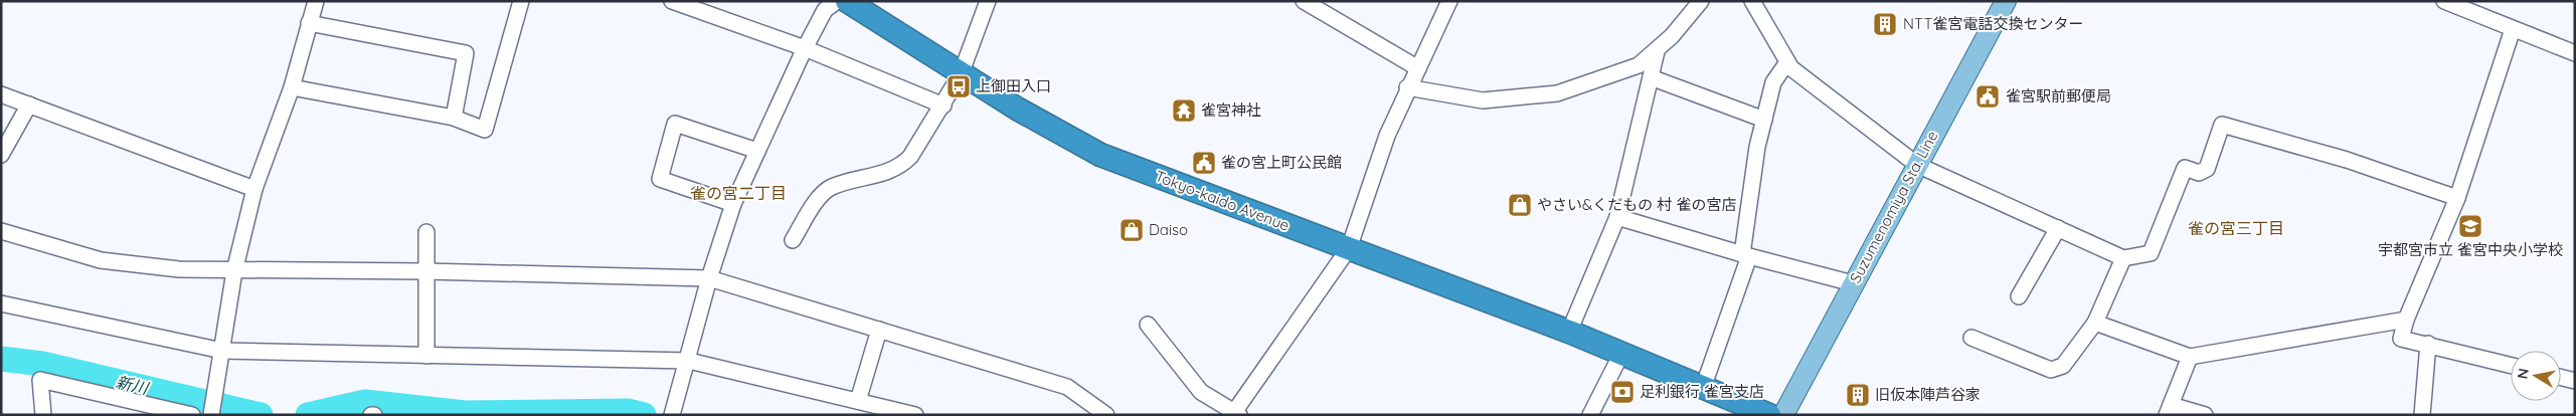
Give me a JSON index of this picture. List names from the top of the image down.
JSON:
{
  "streets": {
    "highway": ["Tokyo-kaido Avenue"],
    "main road": ["Suzumenomiya Sta. Line"]
  },
  "districts": ["雀の宮二丁目", "雀の宮三丁目"],
  "water": ["新川"],
  "places": {
    "building": ["NTT雀宮電話交換センター", "旧仮本陣芦谷家"],
    "bus stop": ["上御田入口"],
    "public building": ["雀宮駅前郵便局", "雀の宮上町公民館"],
    "temple": ["雀宮神社"],
    "shop": ["やさい&くだもの 村 雀の宮店", "Daiso"],
    "school or university": ["宇都宮市立 雀宮中央小学校"],
    "bank": ["足利銀行 雀宮支店"]
  },
  "north": "left"
}
